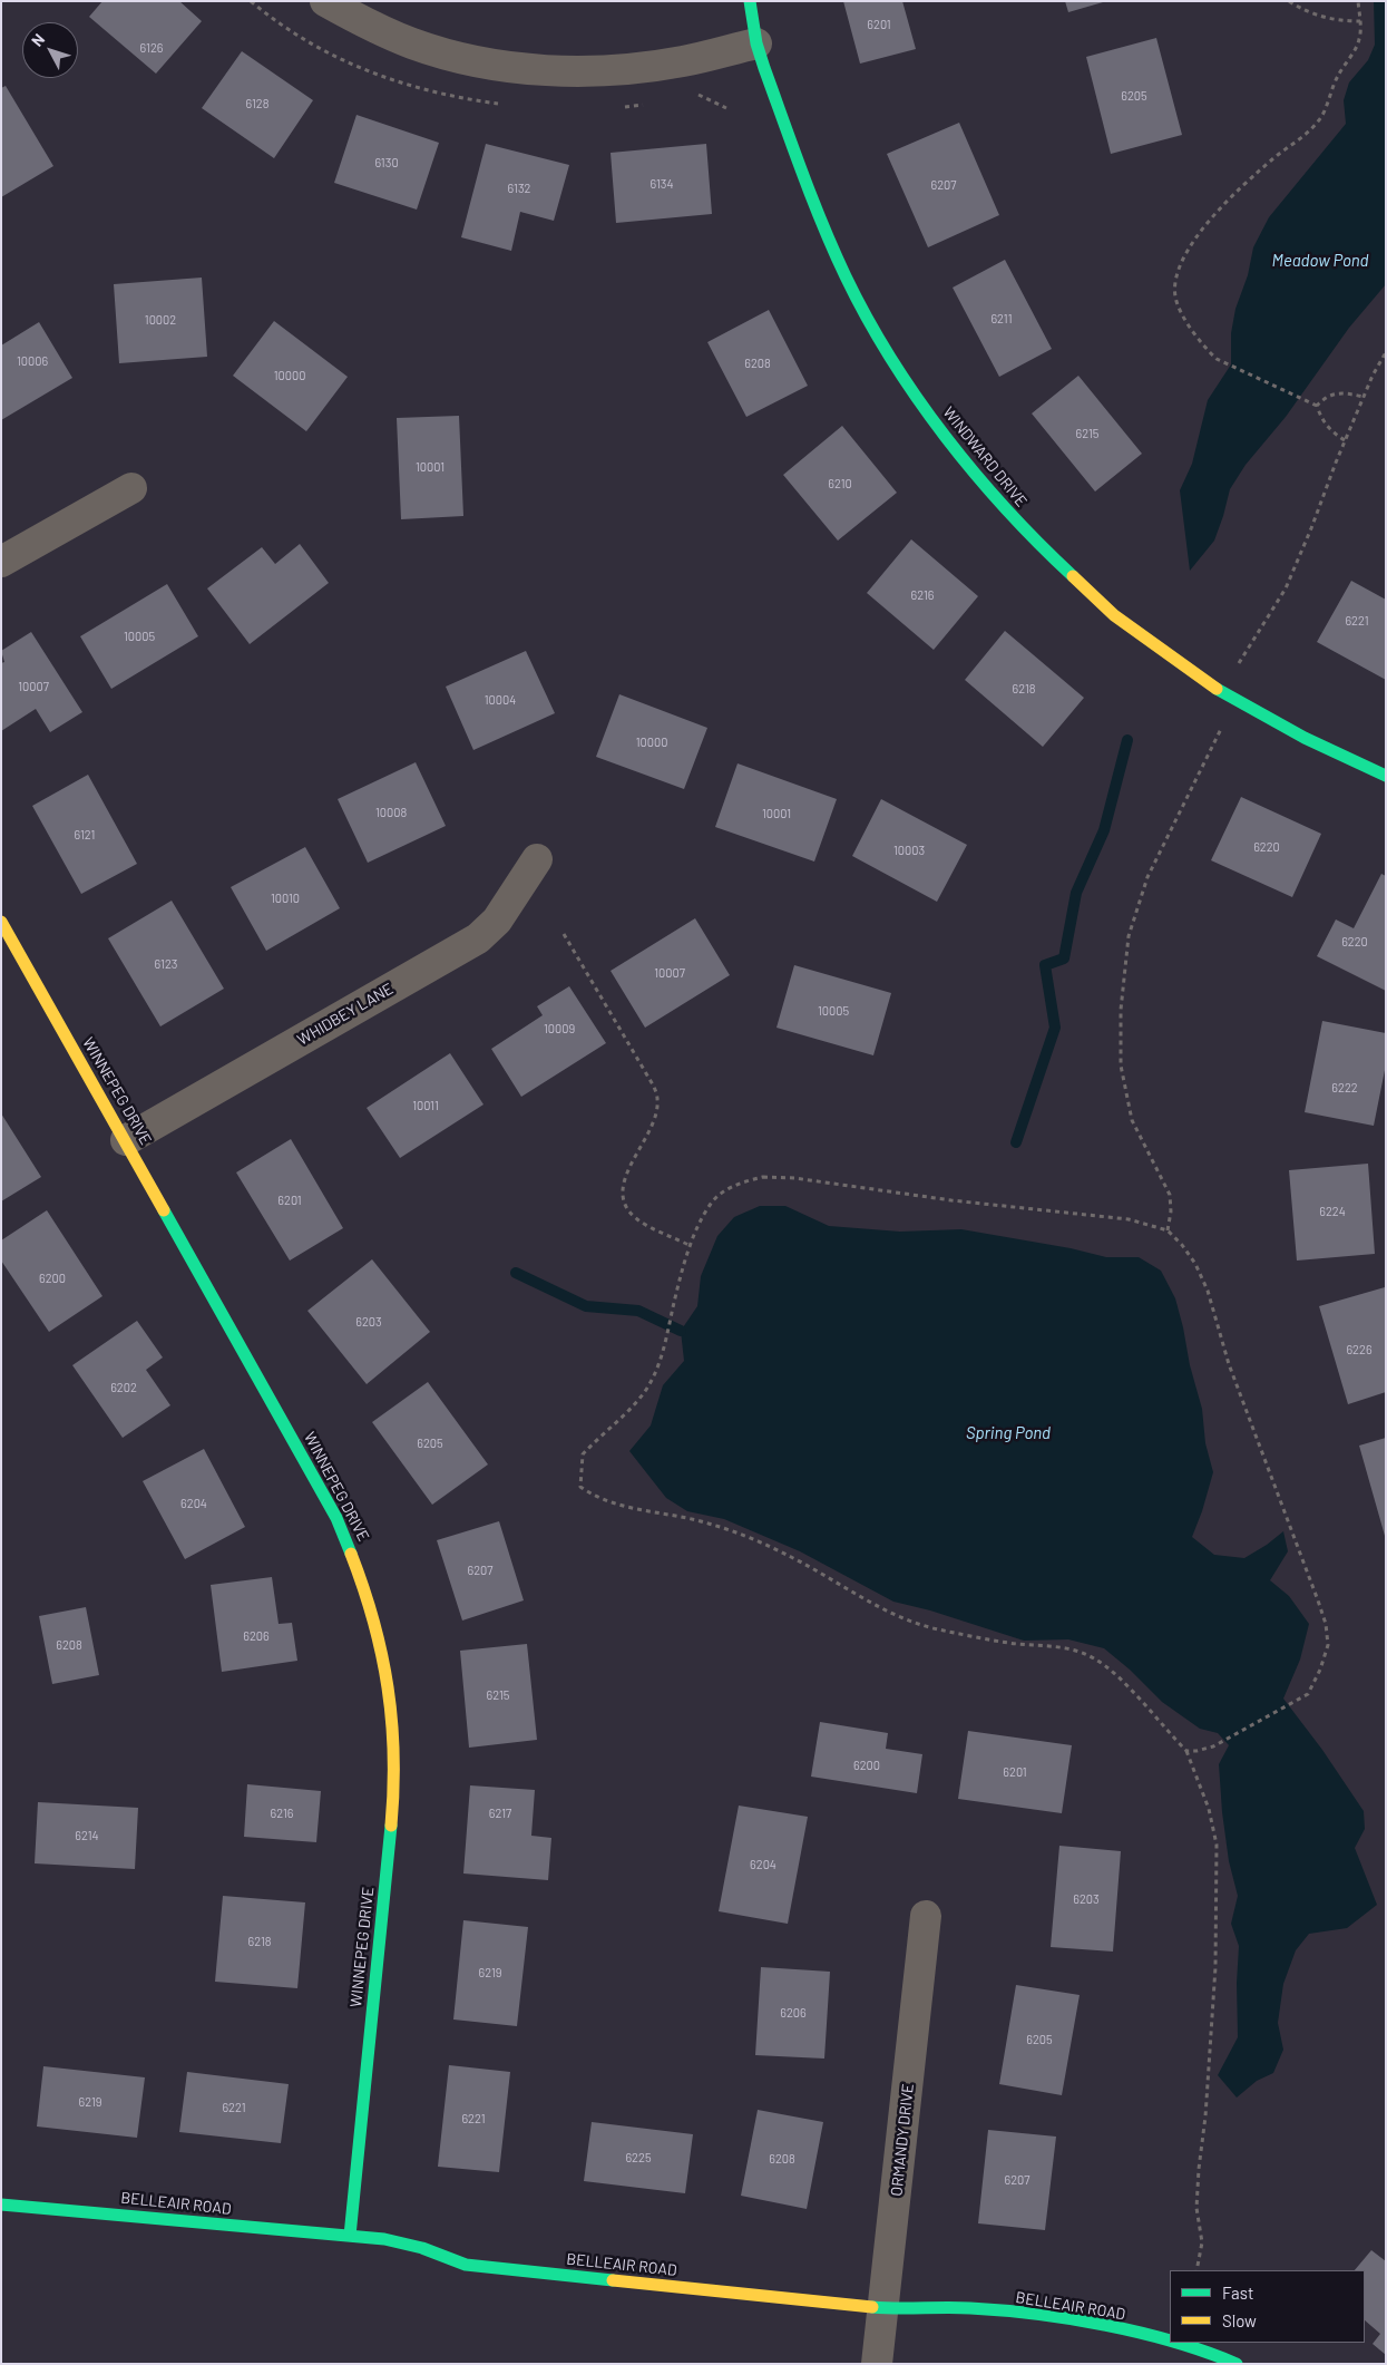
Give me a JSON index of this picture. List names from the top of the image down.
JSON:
{
  "streets": {
    "street": [
      "WINDWARD DRIVE",
      "WHIDBEY LANE",
      "WINNEPEG DRIVE",
      "ORMANDY DRIVE",
      "BELLEAIR ROAD"
    ]
  },
  "crossings": [
    ["WHIDBEY LANE", "WINNEPEG DRIVE"],
    ["WINNEPEG DRIVE", "BELLEAIR ROAD"],
    ["ORMANDY DRIVE", "BELLEAIR ROAD"]
  ],
  "water": ["Meadow Pond", "Spring Pond"],
  "house_numbers": [
    "6201",
    "6126",
    "6205",
    "6128",
    "6130",
    "6134",
    "6207",
    "6132",
    "6211",
    "10002",
    "10006",
    "6208",
    "10000",
    "6215",
    "10001",
    "6210",
    "6216",
    "6221",
    "10005",
    "10007",
    "6218",
    "10004",
    "10000",
    "10008",
    "10001",
    "6121",
    "6220",
    "10003",
    "10010",
    "6220",
    "6123",
    "10007",
    "10005",
    "10009",
    "6222",
    "10011",
    "6201",
    "6224",
    "6200",
    "6203",
    "6226",
    "6202",
    "6205",
    "6204",
    "6207",
    "6206",
    "6208",
    "6215",
    "6200",
    "6201",
    "6216",
    "6217",
    "6214",
    "6204",
    "6203",
    "6218",
    "6219",
    "6206",
    "6205",
    "6219",
    "6221",
    "6221",
    "6225",
    "6208",
    "6207"
  ],
  "legend": ["Fast", "Slow"],
  "north": "top left"
}
